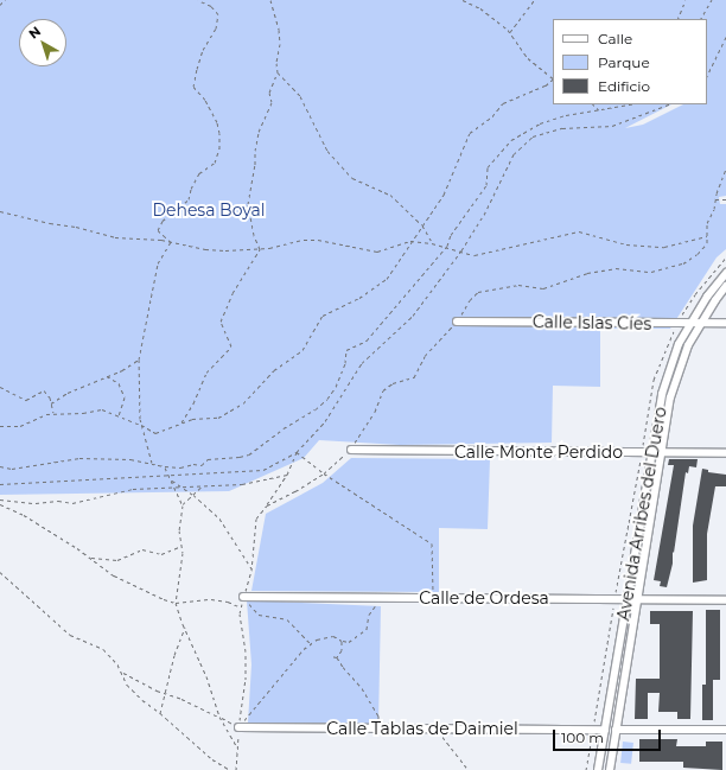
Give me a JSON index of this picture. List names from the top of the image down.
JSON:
{
  "streets": {
    "street": [
      "Calle Islas Cíes",
      "Calle Monte Perdido",
      "Avenida Arribes del Duero",
      "Calle de Ordesa",
      "Calle Tablas de Daimiel"
    ]
  },
  "crossings": [
    ["Calle Islas Cíes", "Avenida Arribes del Duero"],
    ["Calle Monte Perdido", "Avenida Arribes del Duero"],
    ["Avenida Arribes del Duero", "Calle de Ordesa"],
    ["Avenida Arribes del Duero", "Calle Tablas de Daimiel"]
  ],
  "parks": ["Dehesa Boyal"],
  "legend": ["Calle", "Parque", "Edificio"],
  "scale_bar": "100 m",
  "north": "top left"
}
